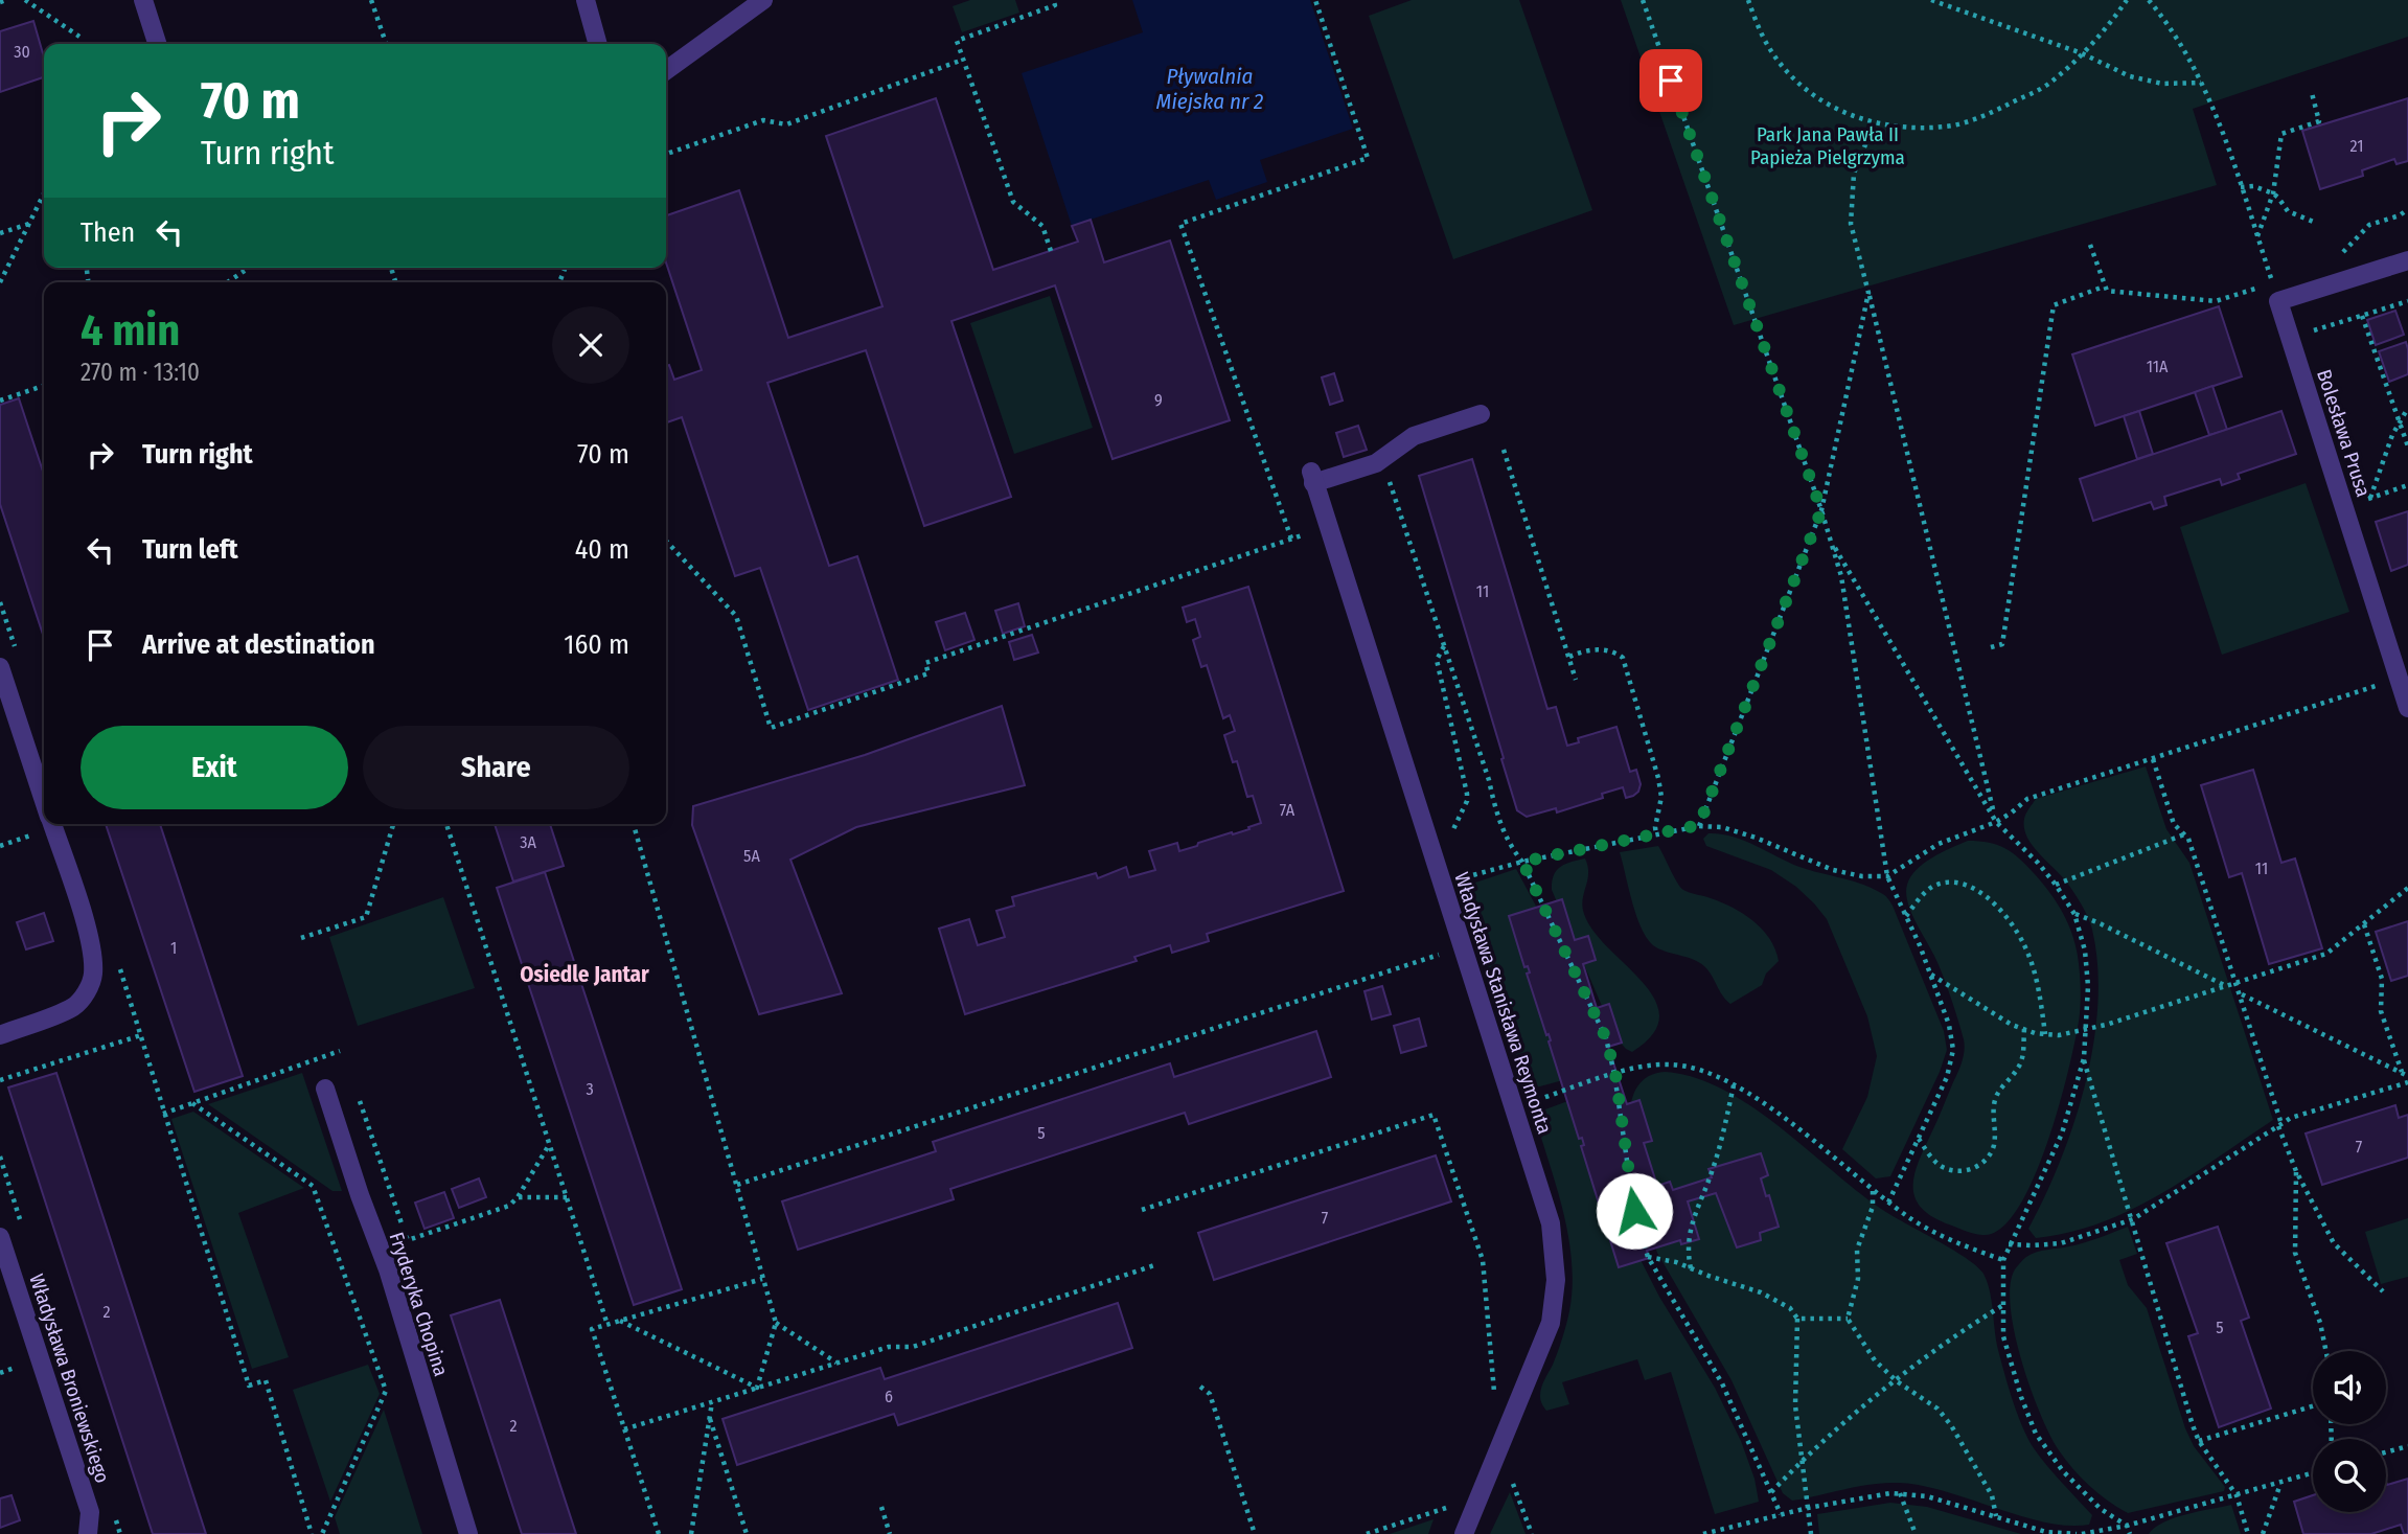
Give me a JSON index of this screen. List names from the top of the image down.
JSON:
{
  "streets": {
    "street": [
      "Bolesława Prusa",
      "Władysława Stanisława Reymonta",
      "Fryderyka Chopina",
      "Władysława Broniewskiego"
    ]
  },
  "districts": ["Osiedle Jantar"],
  "water": ["Pływalnia Miejska nr 2"],
  "parks": ["Park Jana Pawła II Papieża Pielgrzyma"],
  "house_numbers": [
    "30",
    "21",
    "11A",
    "9",
    "11",
    "7A",
    "3A",
    "5A",
    "11",
    "1",
    "3",
    "5",
    "7",
    "7",
    "2",
    "5",
    "6",
    "2"
  ],
  "page": {
    "turn": ["70 m", "Turn right"],
    "then": "Then",
    "heading": ["4 min", "270 m · 13:10"],
    "list": [
      {
        "name": "Turn right",
        "value": "70 m"
      },
      {
        "name": "Turn left",
        "value": "40 m"
      },
      {
        "name": "Arrive at destination",
        "value": "160 m"
      }
    ],
    "buttons": ["Exit", "Share"]
  }
}
